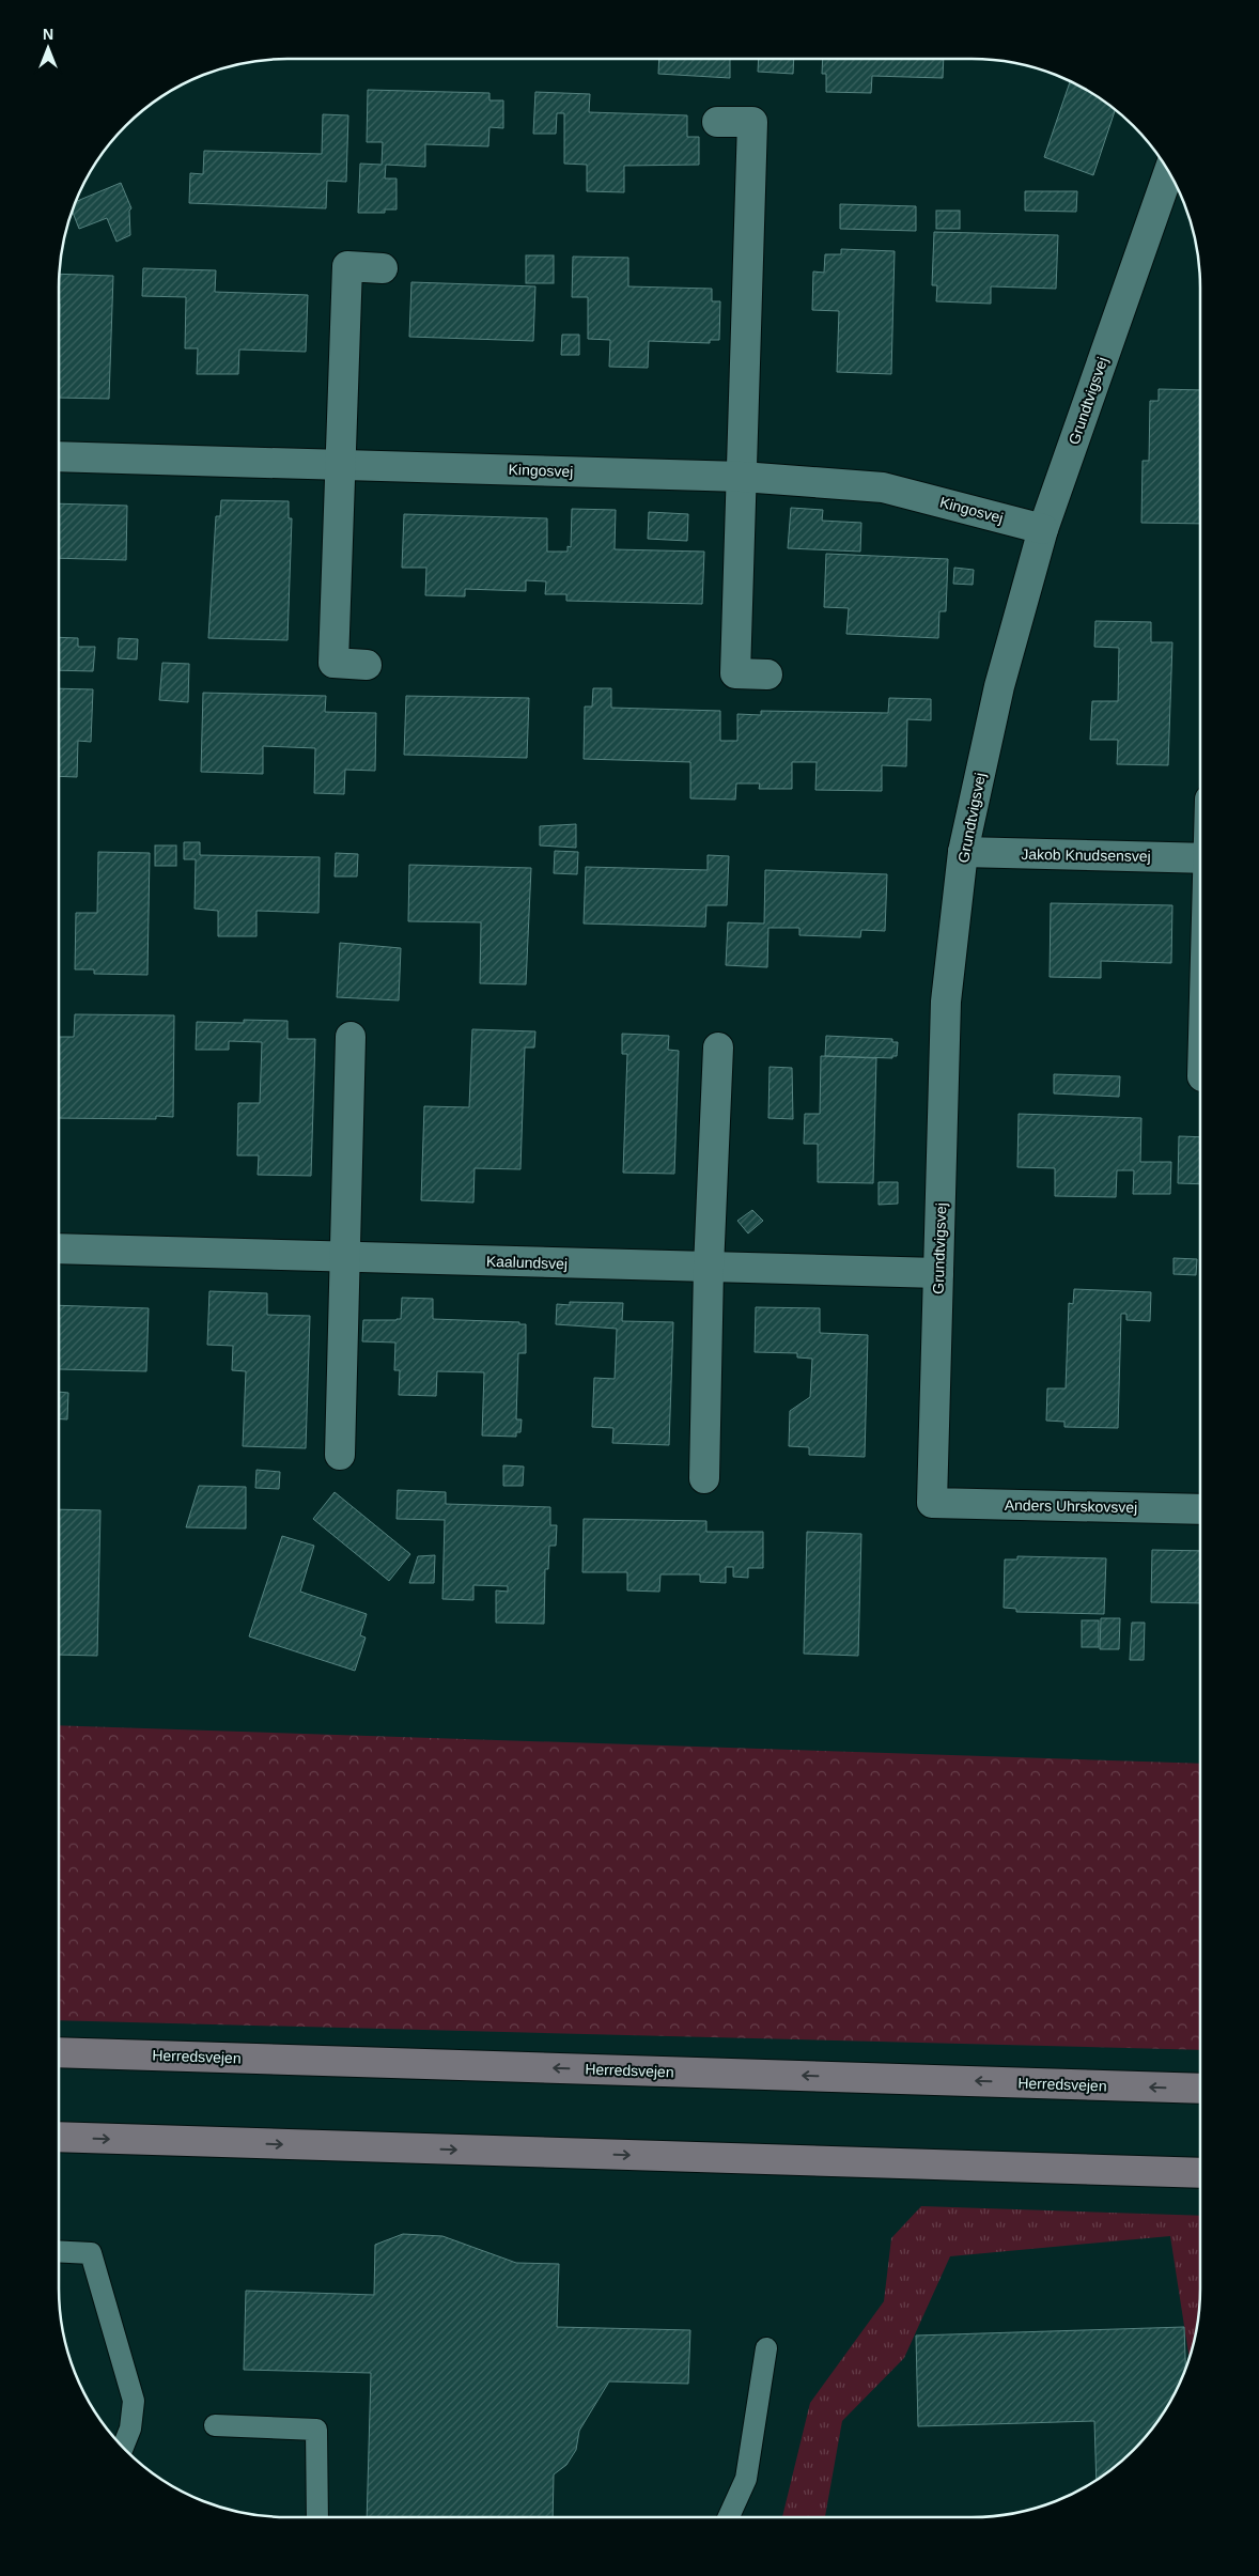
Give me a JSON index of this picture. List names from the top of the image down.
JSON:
{
  "streets": {
    "street": [
      "Grundtvigsvej",
      "Kingosvej",
      "Jakob Knudsensvej",
      "Kaalundsvej",
      "Anders Uhrskovsvej",
      "Herredsvejen"
    ]
  },
  "crossings": [
    ["Grundtvigsvej", "Kingosvej"],
    ["Grundtvigsvej", "Jakob Knudsensvej"],
    ["Grundtvigsvej", "Kaalundsvej"],
    ["Grundtvigsvej", "Anders Uhrskovsvej"]
  ],
  "north": "top"
}
